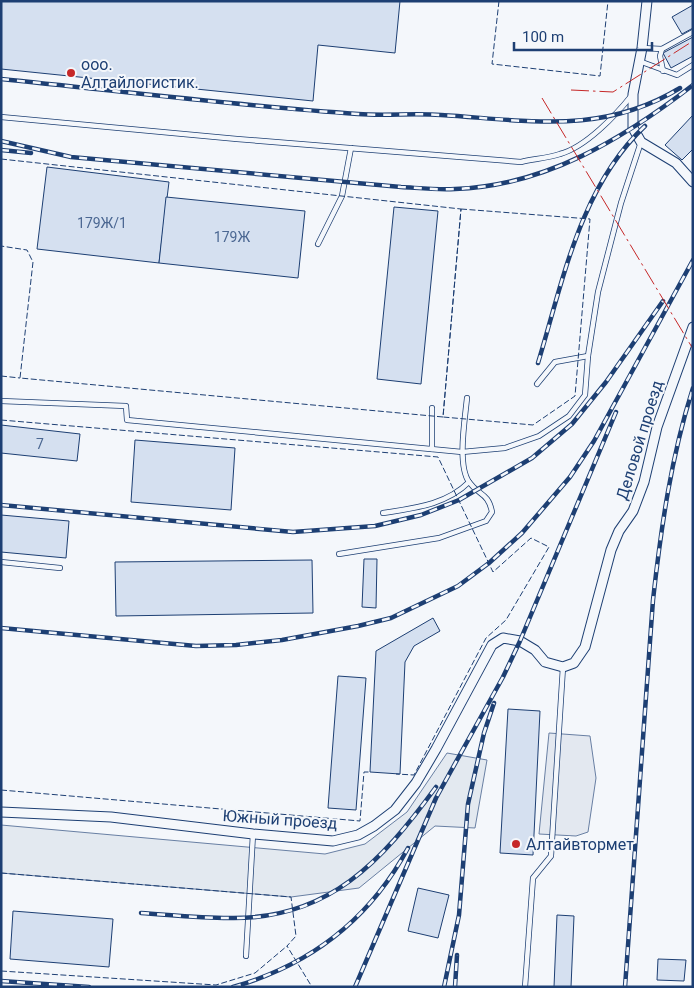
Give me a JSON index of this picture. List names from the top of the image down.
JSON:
{
  "streets": {
    "street": ["Деловой проезд", "Южный проезд"]
  },
  "crossings": [
    ["Деловой проезд", "Южный проезд"]
  ],
  "places": ["ооо. Алтайлогистик.", "Алтайвтормет"],
  "house_numbers": ["179Ж/1", "179Ж", "7"],
  "scale_bar": "100 m"
}
